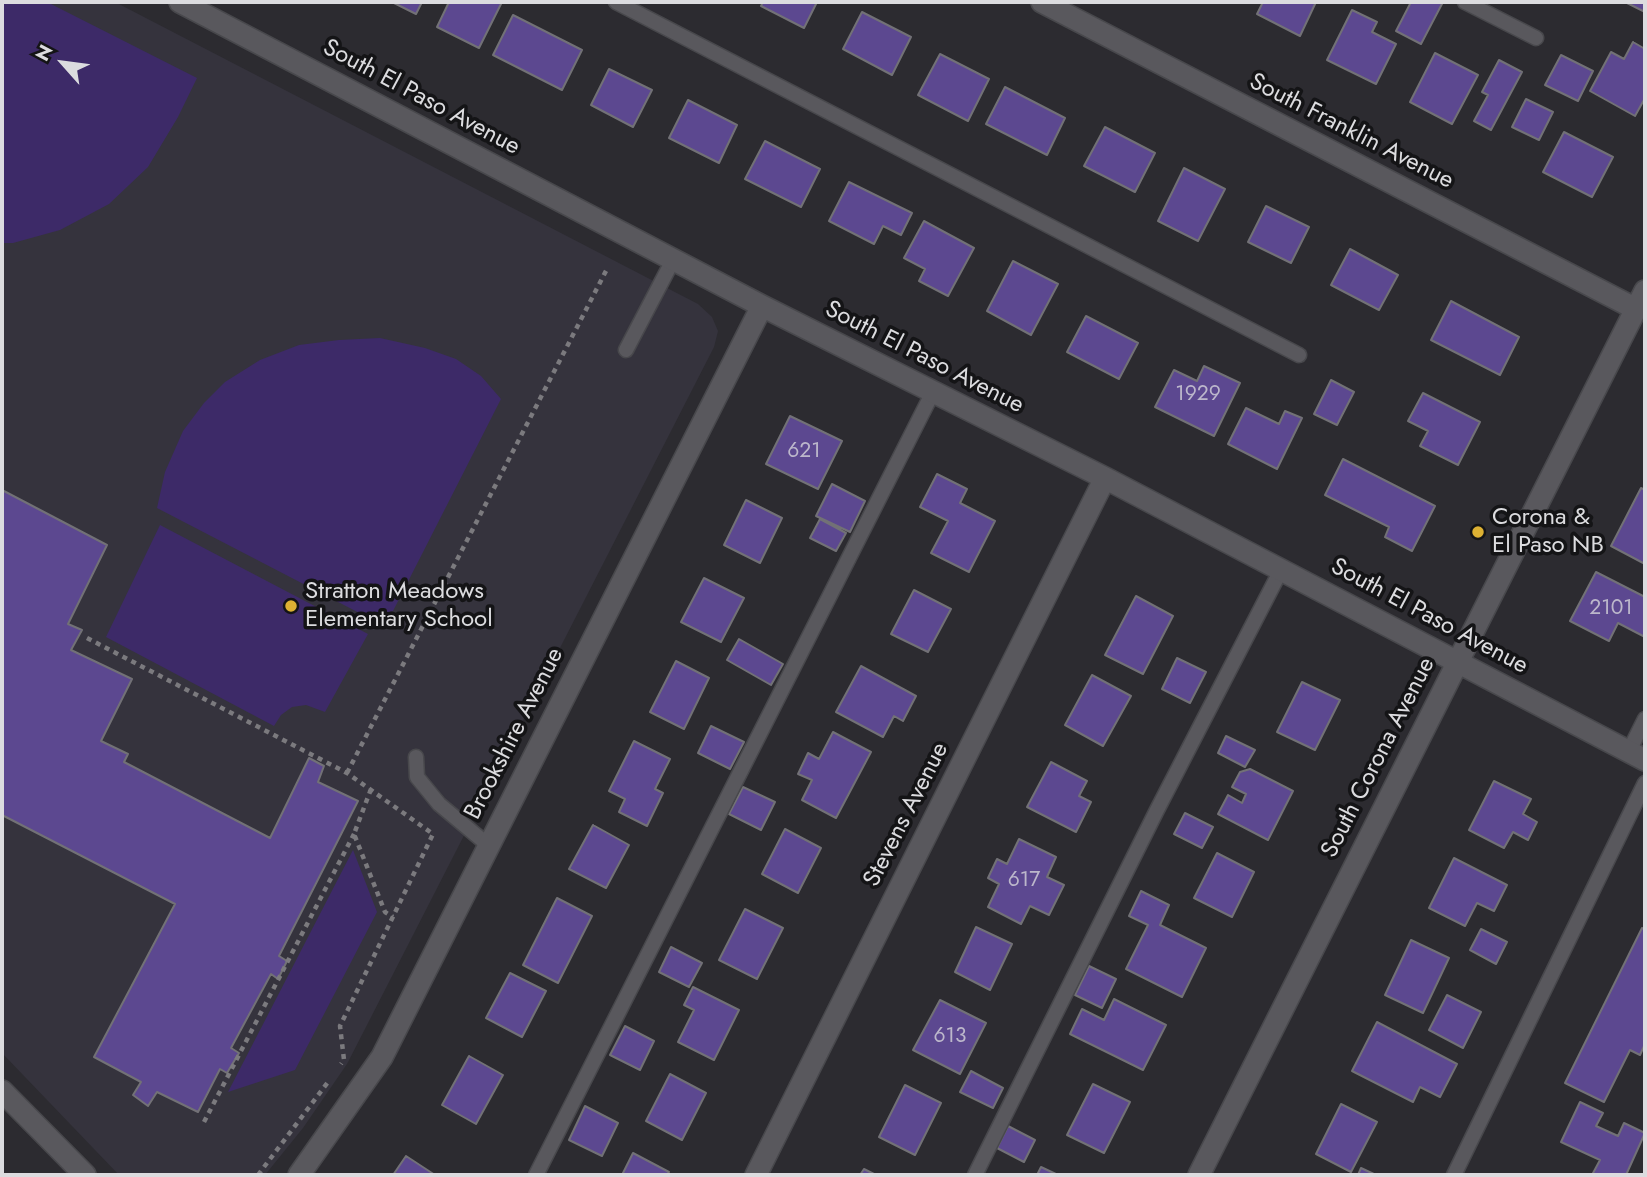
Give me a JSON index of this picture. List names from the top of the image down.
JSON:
{
  "streets": {
    "street": [
      "South El Paso Avenue",
      "South Franklin Avenue",
      "Brookshire Avenue",
      "South Corona Avenue",
      "Stevens Avenue"
    ]
  },
  "crossings": [
    ["South El Paso Avenue", "Brookshire Avenue"],
    ["South El Paso Avenue", "South Corona Avenue"],
    ["South El Paso Avenue", "Stevens Avenue"],
    ["South Franklin Avenue", "South Corona Avenue"]
  ],
  "places": ["Corona & El Paso NB", "Stratton Meadows Elementary School"],
  "house_numbers": [
    "1929",
    "621",
    "2101",
    "617",
    "613"
  ],
  "north": "top left"
}
